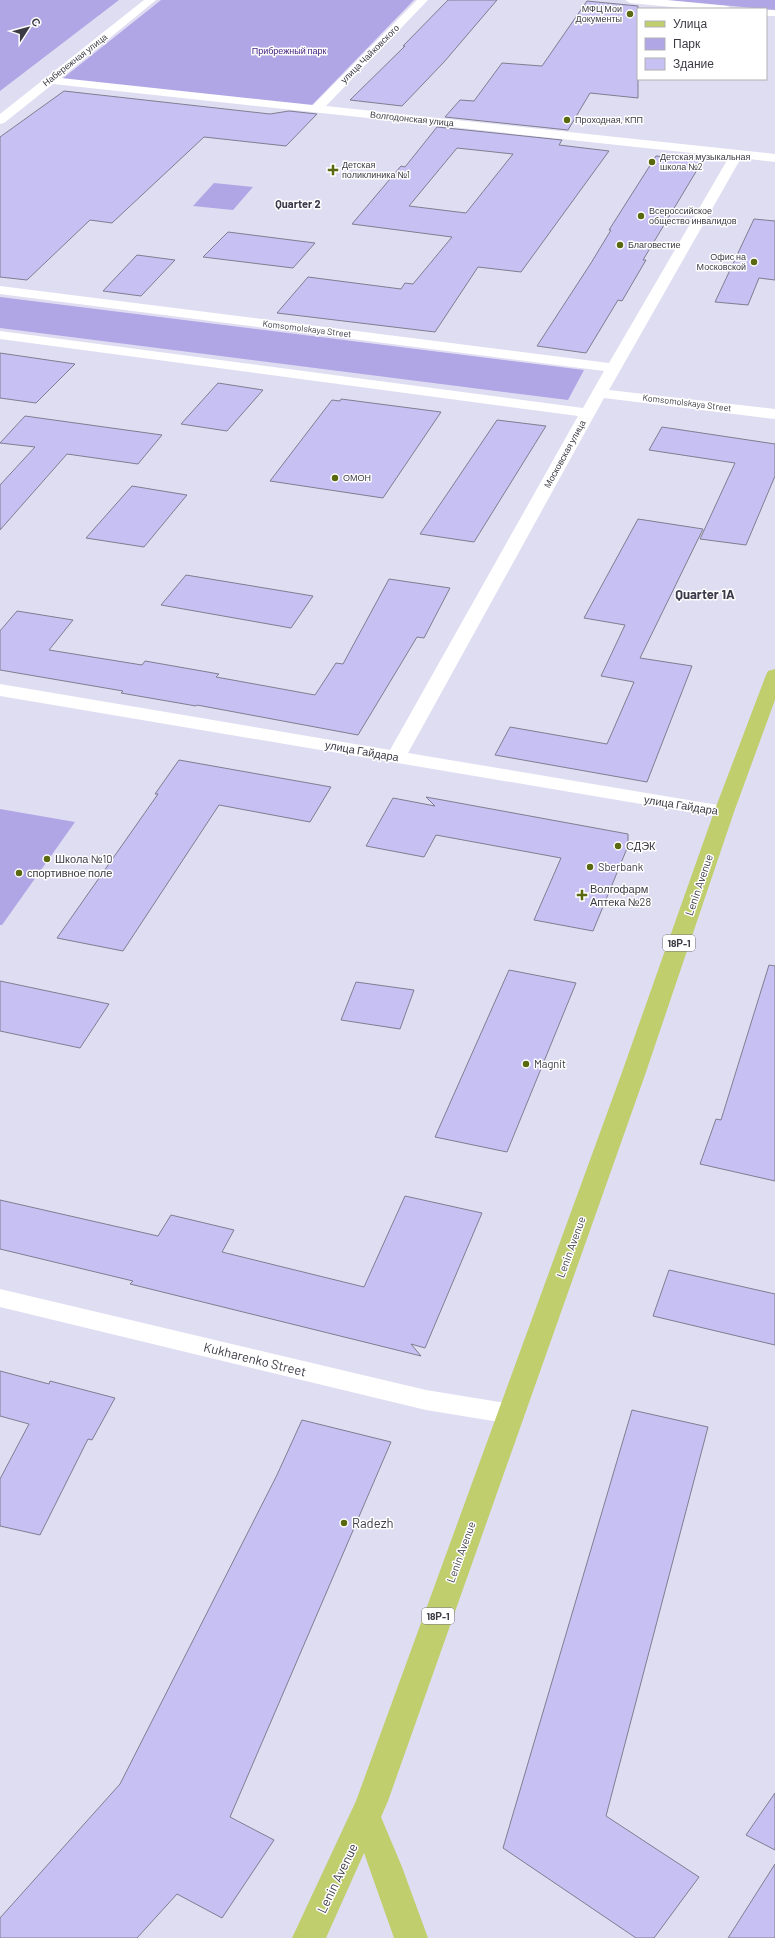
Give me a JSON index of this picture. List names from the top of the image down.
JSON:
{
  "streets": {
    "main road": ["Lenin Avenue", "18Р-1"],
    "street": [
      "улица Чайковского",
      "Набережная улица",
      "Волгодонская улица",
      "Komsomolskaya Street",
      "Московская улица",
      "улица Гайдара",
      "Kukharenko Street"
    ]
  },
  "crossings": [
    ["улица Чайковского", "Волгодонская улица"],
    ["Набережная улица", "Волгодонская улица"],
    ["Волгодонская улица", "Московская улица"],
    ["Komsomolskaya Street", "Московская улица"],
    ["Московская улица", "улица Гайдара"],
    ["улица Гайдара", "Lenin Avenue"],
    ["Lenin Avenue", "Kukharenko Street"]
  ],
  "districts": ["Quarter 2", "Quarter 1A"],
  "parks": ["Прибрежный парк"],
  "places": {
    "other": [
      "МФЦ Мои Документы",
      "Проходная, КПП",
      "Детская музыкальная школа №2",
      "Всероссийское общество инвалидов",
      "Благовестие",
      "Офис на Московской",
      "ОМОН",
      "СДЭК",
      "Школа №10",
      "Sberbank",
      "спортивное поле",
      "Magnit",
      "Radezh"
    ],
    "health": ["Детская поликлиника №1", "Волгофарм Аптека №28"]
  },
  "legend": ["Улица", "Парк", "Здание"],
  "north": "top right"
}
